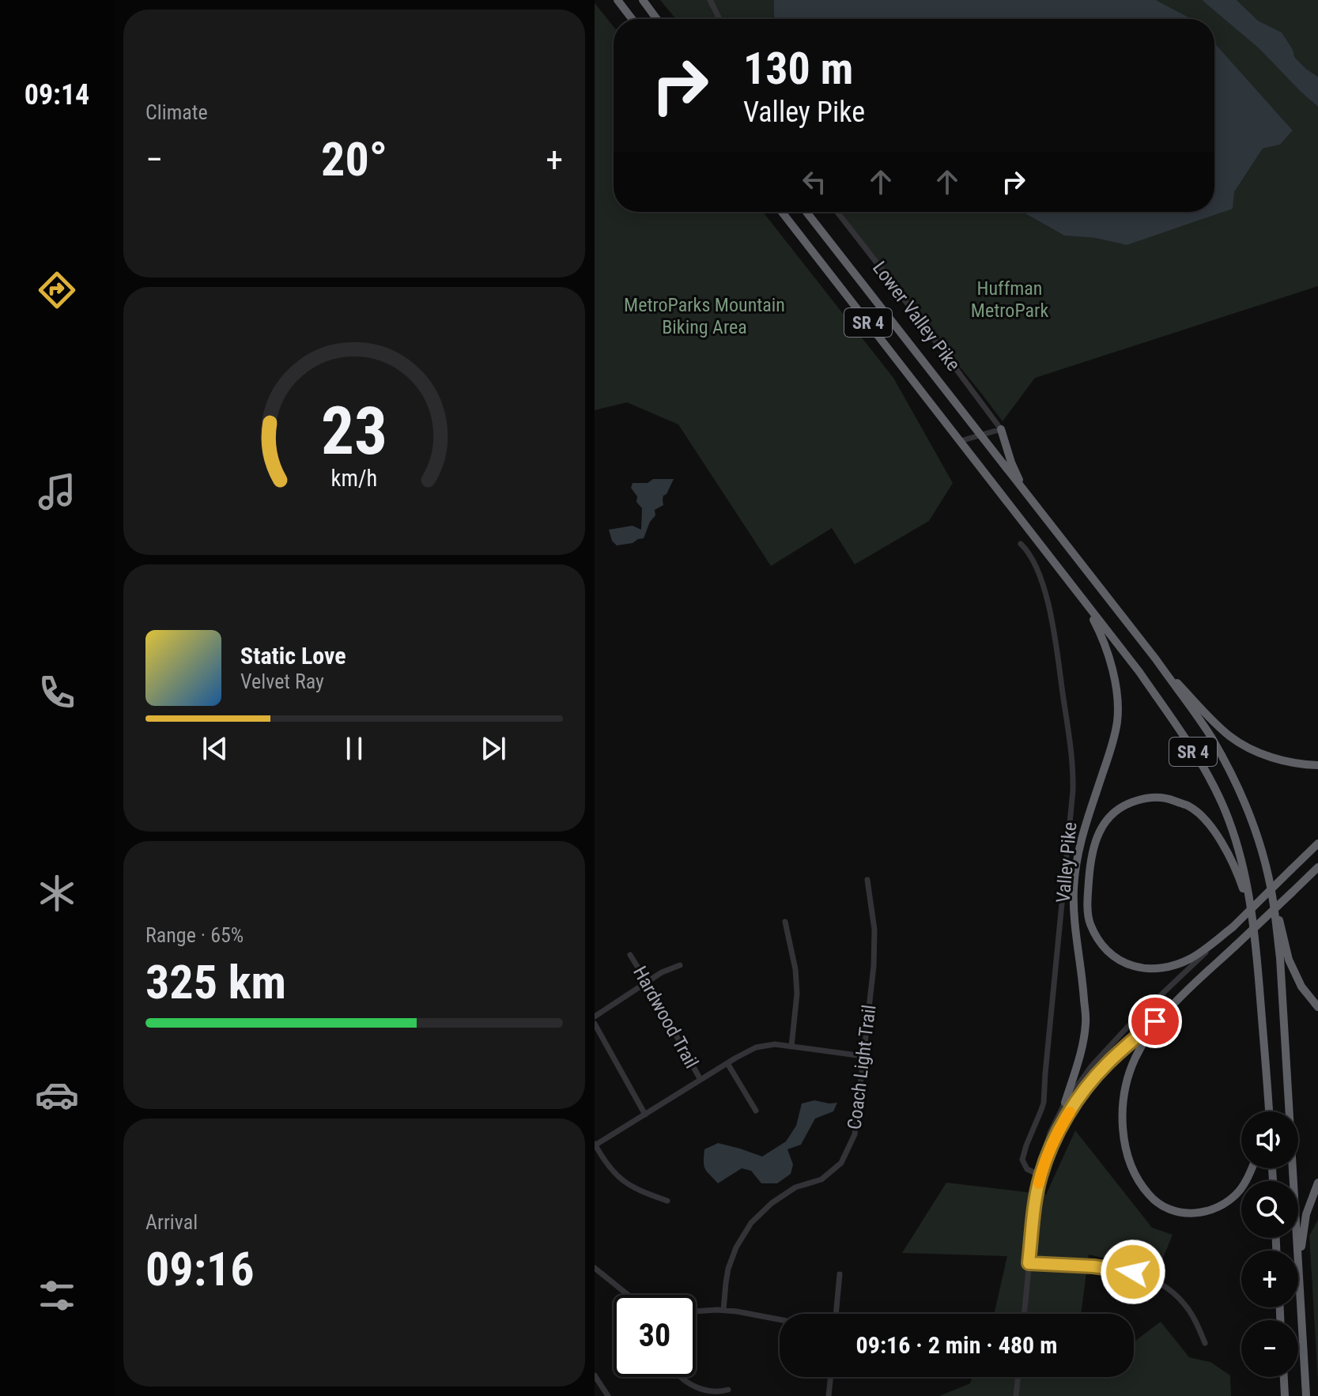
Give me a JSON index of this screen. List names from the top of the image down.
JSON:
{
  "streets": {
    "highway": ["SR 4"],
    "street": [
      "Lower Valley Pike",
      "Valley Pike",
      "Hardwood Trail",
      "Coach Light Trail"
    ]
  },
  "parks": ["Huffman MetroPark", "MetroParks Mountain Biking Area"],
  "page": {
    "tabs": "09:14",
    "tile": [
      "Climate",
      ["Range · 65%", "325 km"],
      ["Arrival", "09:16"]
    ],
    "turn": ["130 m", "Valley Pike"],
    "heat": ["−", "20°", "+"],
    "song": ["Static Love", "Velvet Ray"],
    "map_buttons": ["+", "−"],
    "limit": "30",
    "trip": "09:16 · 2 min · 480 m",
    "gauge": ["23", "km/h"]
  }
}
